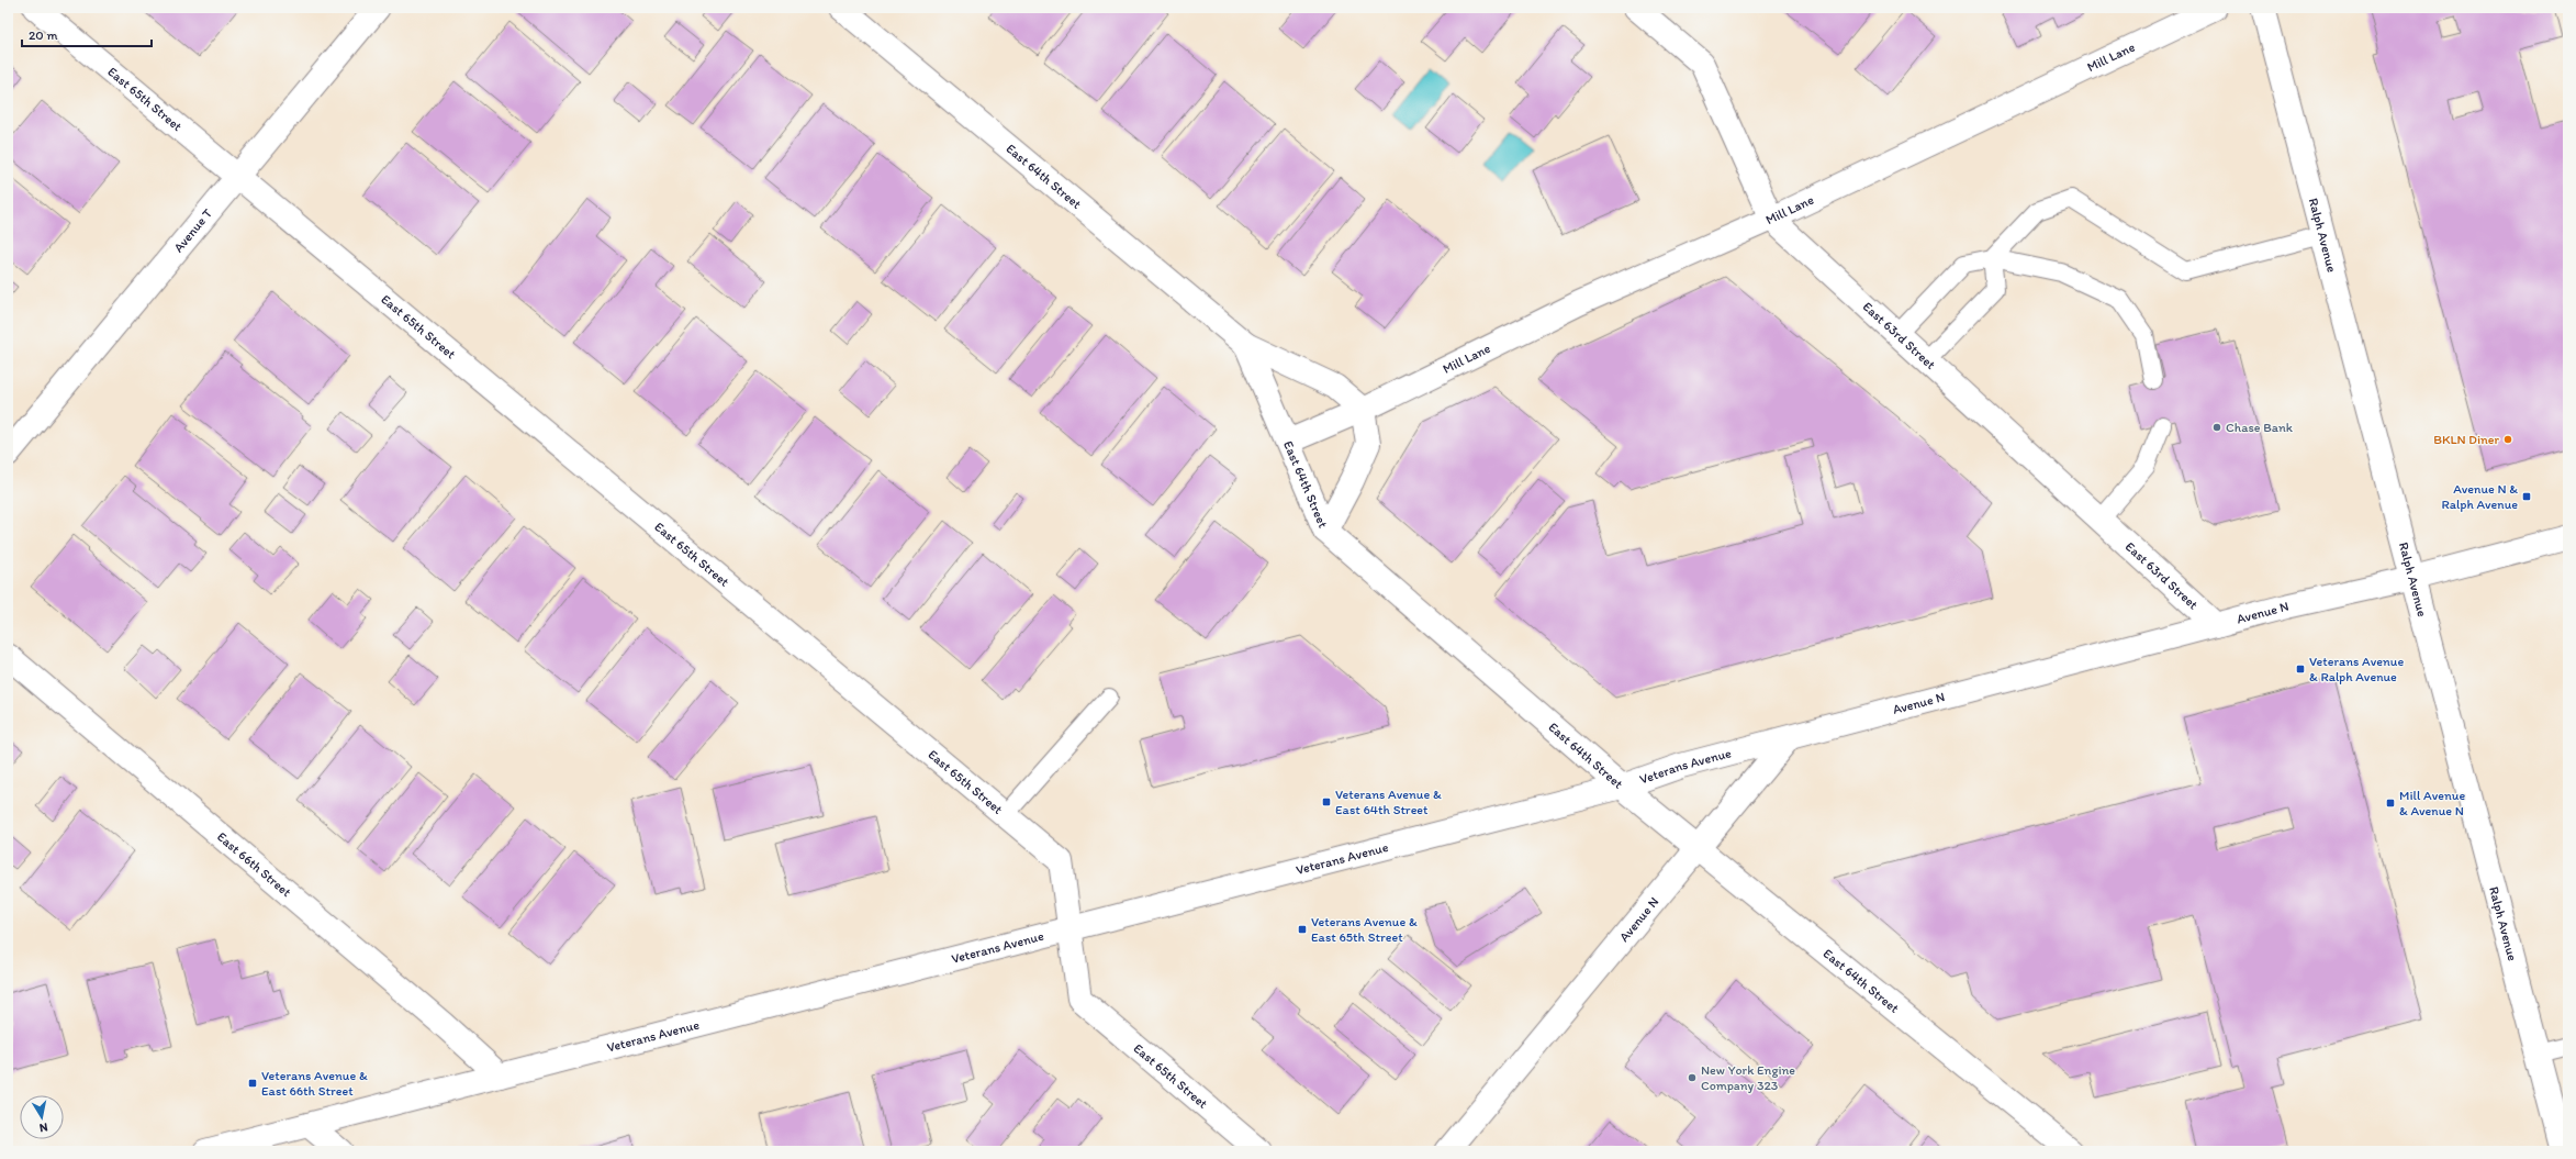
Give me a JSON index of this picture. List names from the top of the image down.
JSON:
{
  "streets": {
    "street": [
      "Mill Lane",
      "East 65th Street",
      "East 64th Street",
      "Avenue T",
      "Ralph Avenue",
      "East 63rd Street",
      "Avenue N",
      "Veterans Avenue",
      "East 66th Street"
    ]
  },
  "crossings": [
    ["Mill Lane", "East 64th Street"],
    ["Mill Lane", "East 63rd Street"],
    ["East 65th Street", "Avenue T"],
    ["East 65th Street", "Veterans Avenue"],
    ["East 64th Street", "Avenue N"],
    ["East 64th Street", "Veterans Avenue"],
    ["Ralph Avenue", "Avenue N"],
    ["East 63rd Street", "Avenue N"],
    ["Avenue N", "Veterans Avenue"],
    ["Veterans Avenue", "East 66th Street"]
  ],
  "places": {
    "other": ["Chase Bank", "BKLN Diner", "New York Engine Company 323"],
    "transit": [
      "Avenue N & Ralph Avenue",
      "Veterans Avenue & Ralph Avenue",
      "Veterans Avenue & East 64th Street",
      "Mill Avenue & Avenue N",
      "Veterans Avenue & East 65th Street",
      "Veterans Avenue & East 66th Street"
    ]
  },
  "scale_bar": "20 m",
  "north": "bottom"
}
